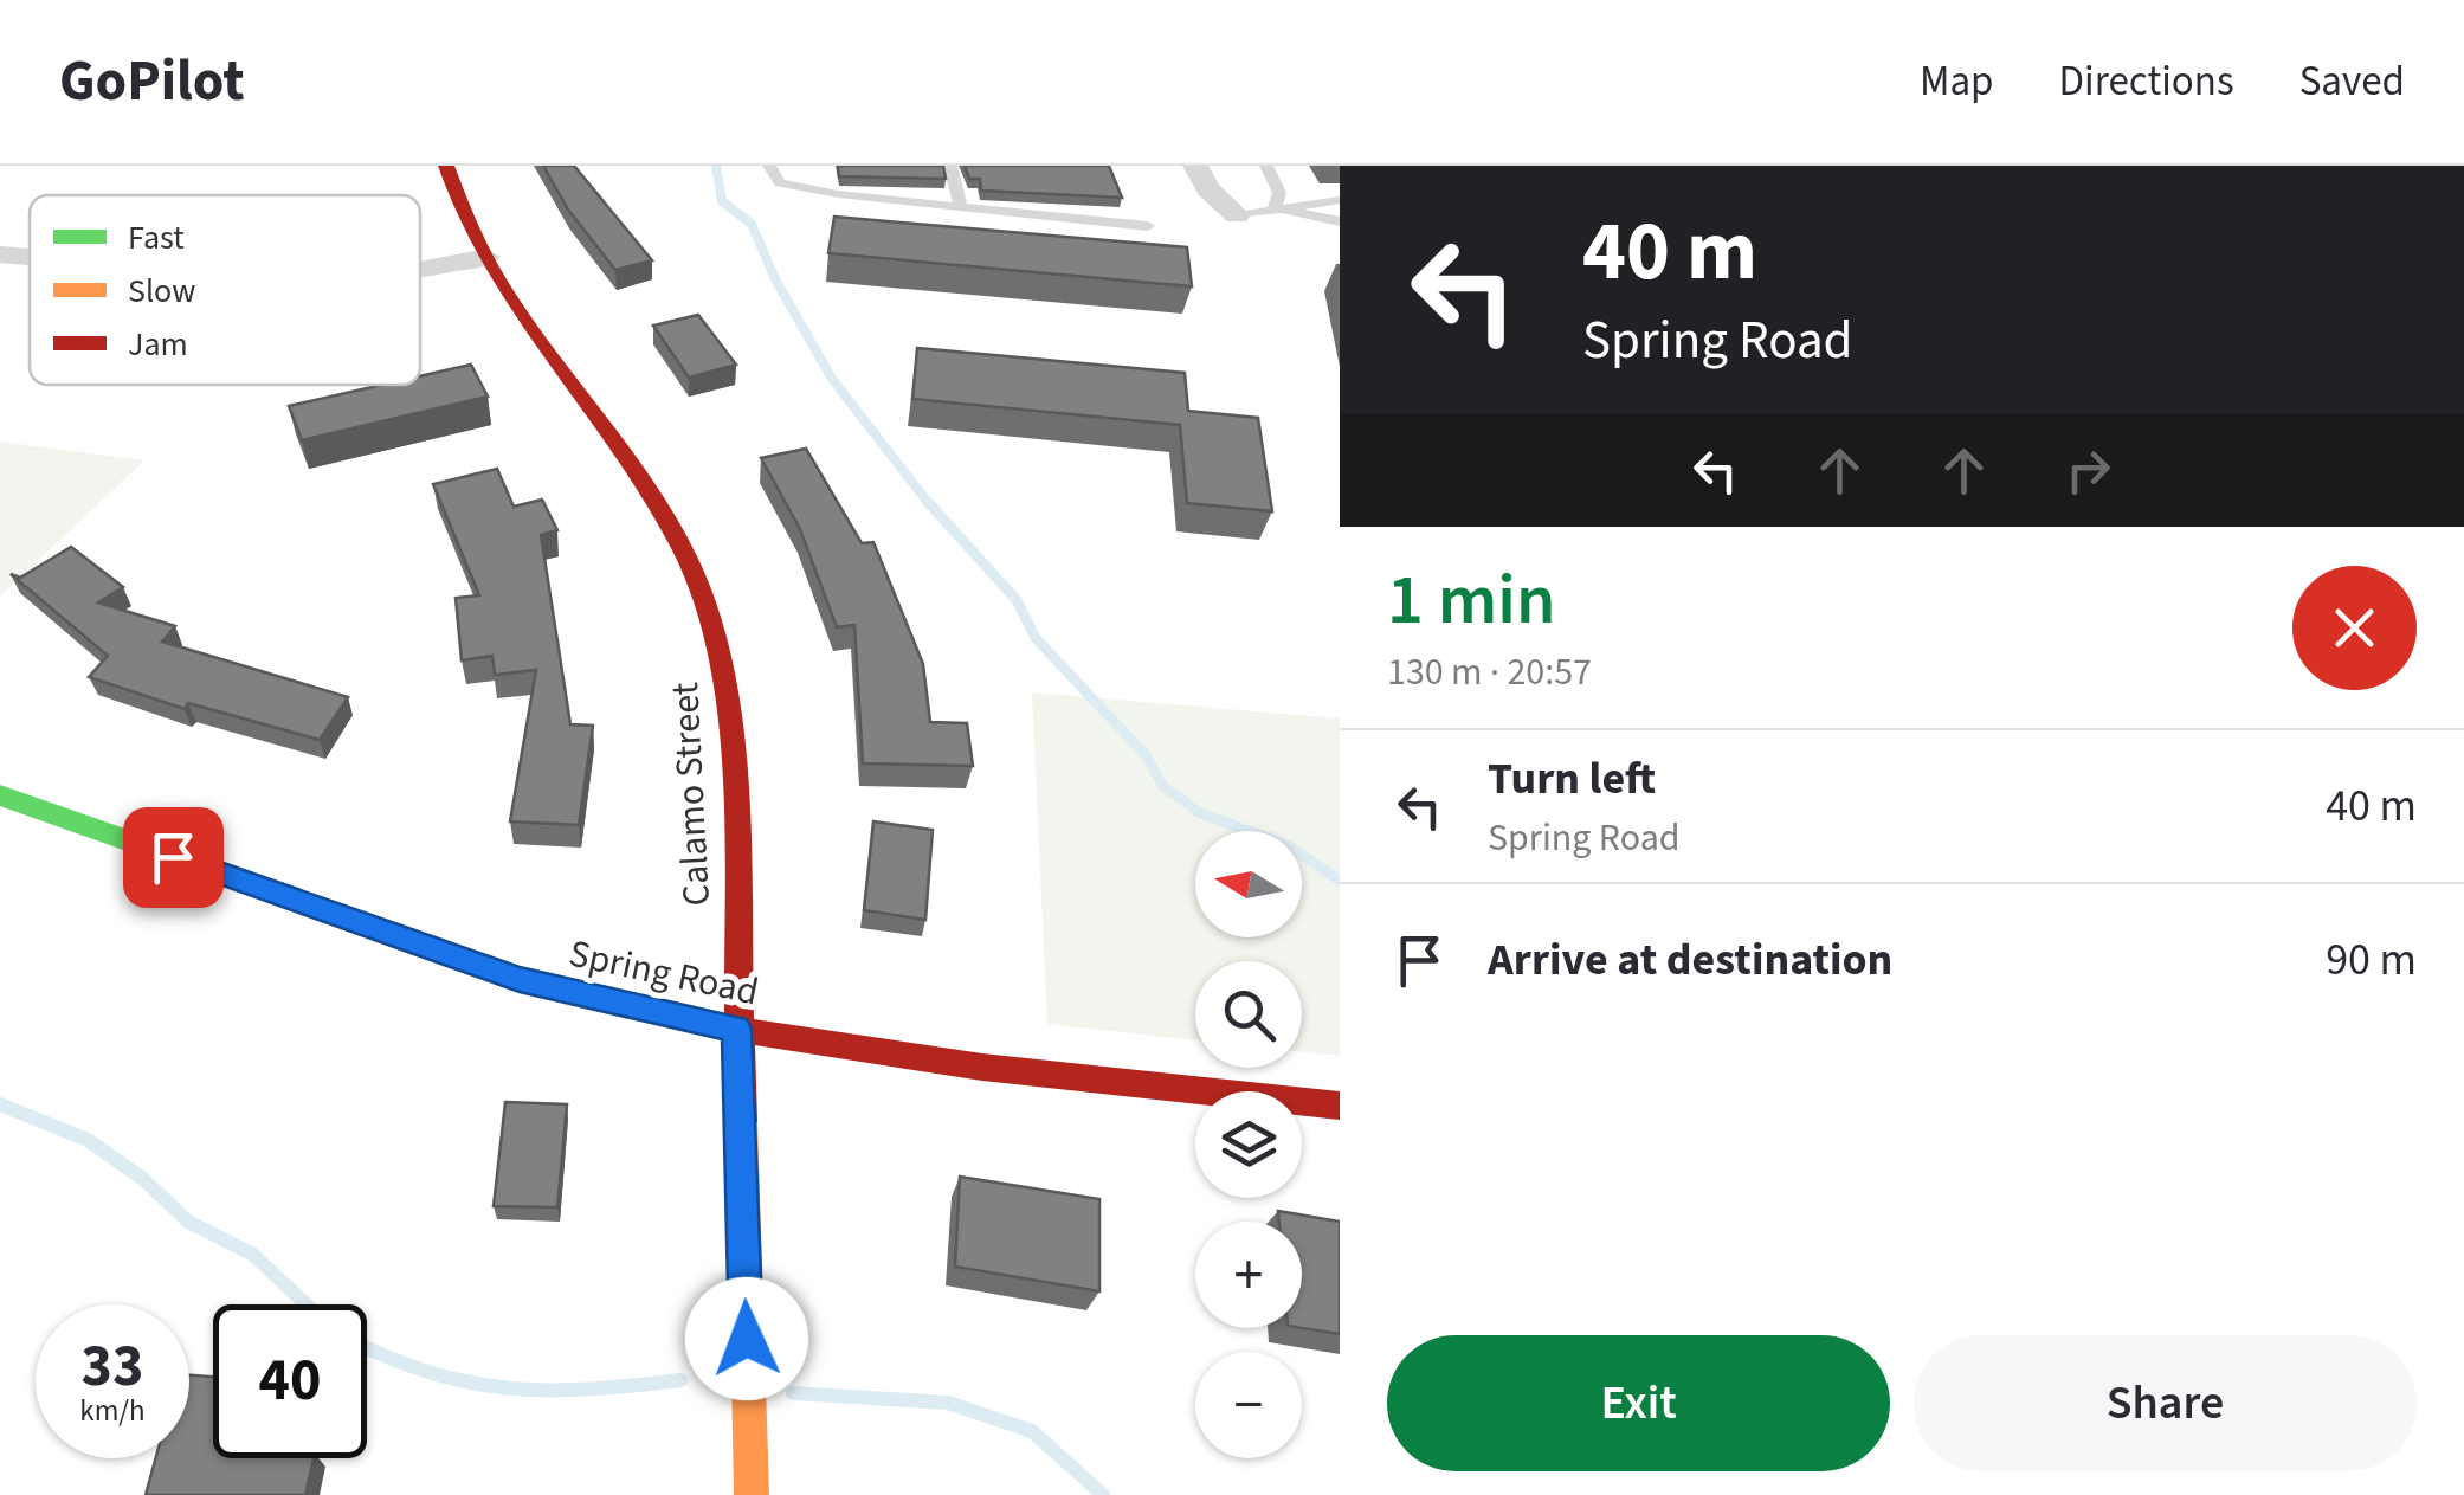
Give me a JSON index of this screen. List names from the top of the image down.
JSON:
{
  "streets": {
    "street": ["Calamo Street", "Spring Road"]
  },
  "crossings": [
    ["Calamo Street", "Spring Road"]
  ],
  "legend": ["Fast", "Slow", "Jam"],
  "north": "left",
  "page": {
    "header": "GoPilot",
    "nav": ["Map", "Directions", "Saved"],
    "turn": ["40 m", "Spring Road"],
    "heading": ["1 min", "130 m · 20:57"],
    "list": [
      {
        "name": "Turn left",
        "note": "Spring Road",
        "value": "40 m"
      },
      {
        "name": "Arrive at destination",
        "value": "90 m"
      }
    ],
    "map_buttons": ["+", "−"],
    "speed": "33 km/h",
    "limit": "40",
    "buttons": ["Exit", "Share"]
  }
}
